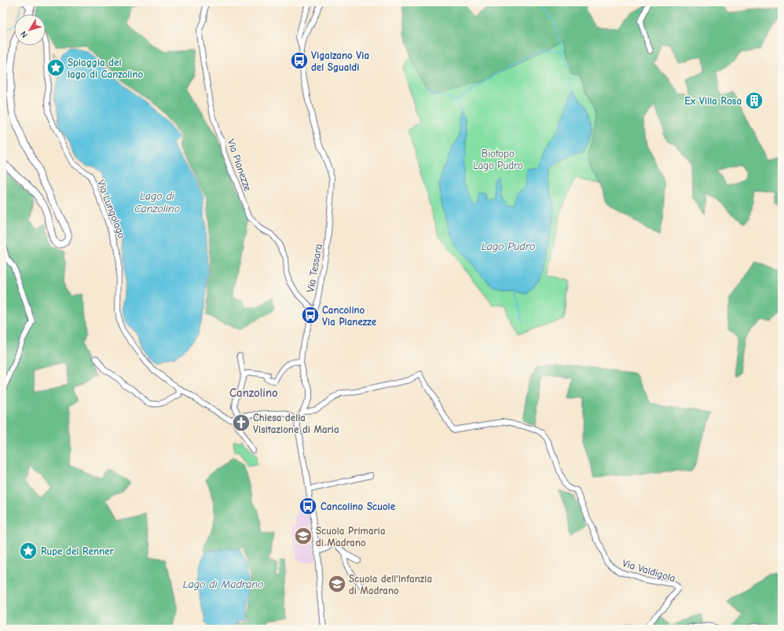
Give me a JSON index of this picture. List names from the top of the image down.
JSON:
{
  "streets": {
    "street": [
      "Via Pianezze",
      "Via Lungolago",
      "Via Tessara",
      "Via Valdigola"
    ]
  },
  "crossings": [
    ["Via Pianezze", "Via Tessara"],
    ["Via Tessara", "Via Valdigola"]
  ],
  "districts": ["Canzolino"],
  "water": ["Lago di Canzolino", "Lago Pudro", "Lago di Madrano"],
  "parks": ["Biotopo Lago Pudro"],
  "places": {
    "bus stop": ["Vigalzano Via del Sgualdi", "Cancolino Via Pianezze", "Cancolino Scuole"],
    "place": ["Spiaggia del lago di Canzolino", "Rupe del Renner"],
    "building": ["Ex Villa Rosa"],
    "church": ["Chiesa della Visitazione di Maria"],
    "school or university": ["Scuola Primaria di Madrano", "Scuola dell'infanzia di Madrano"]
  },
  "north": "bottom left"
}
